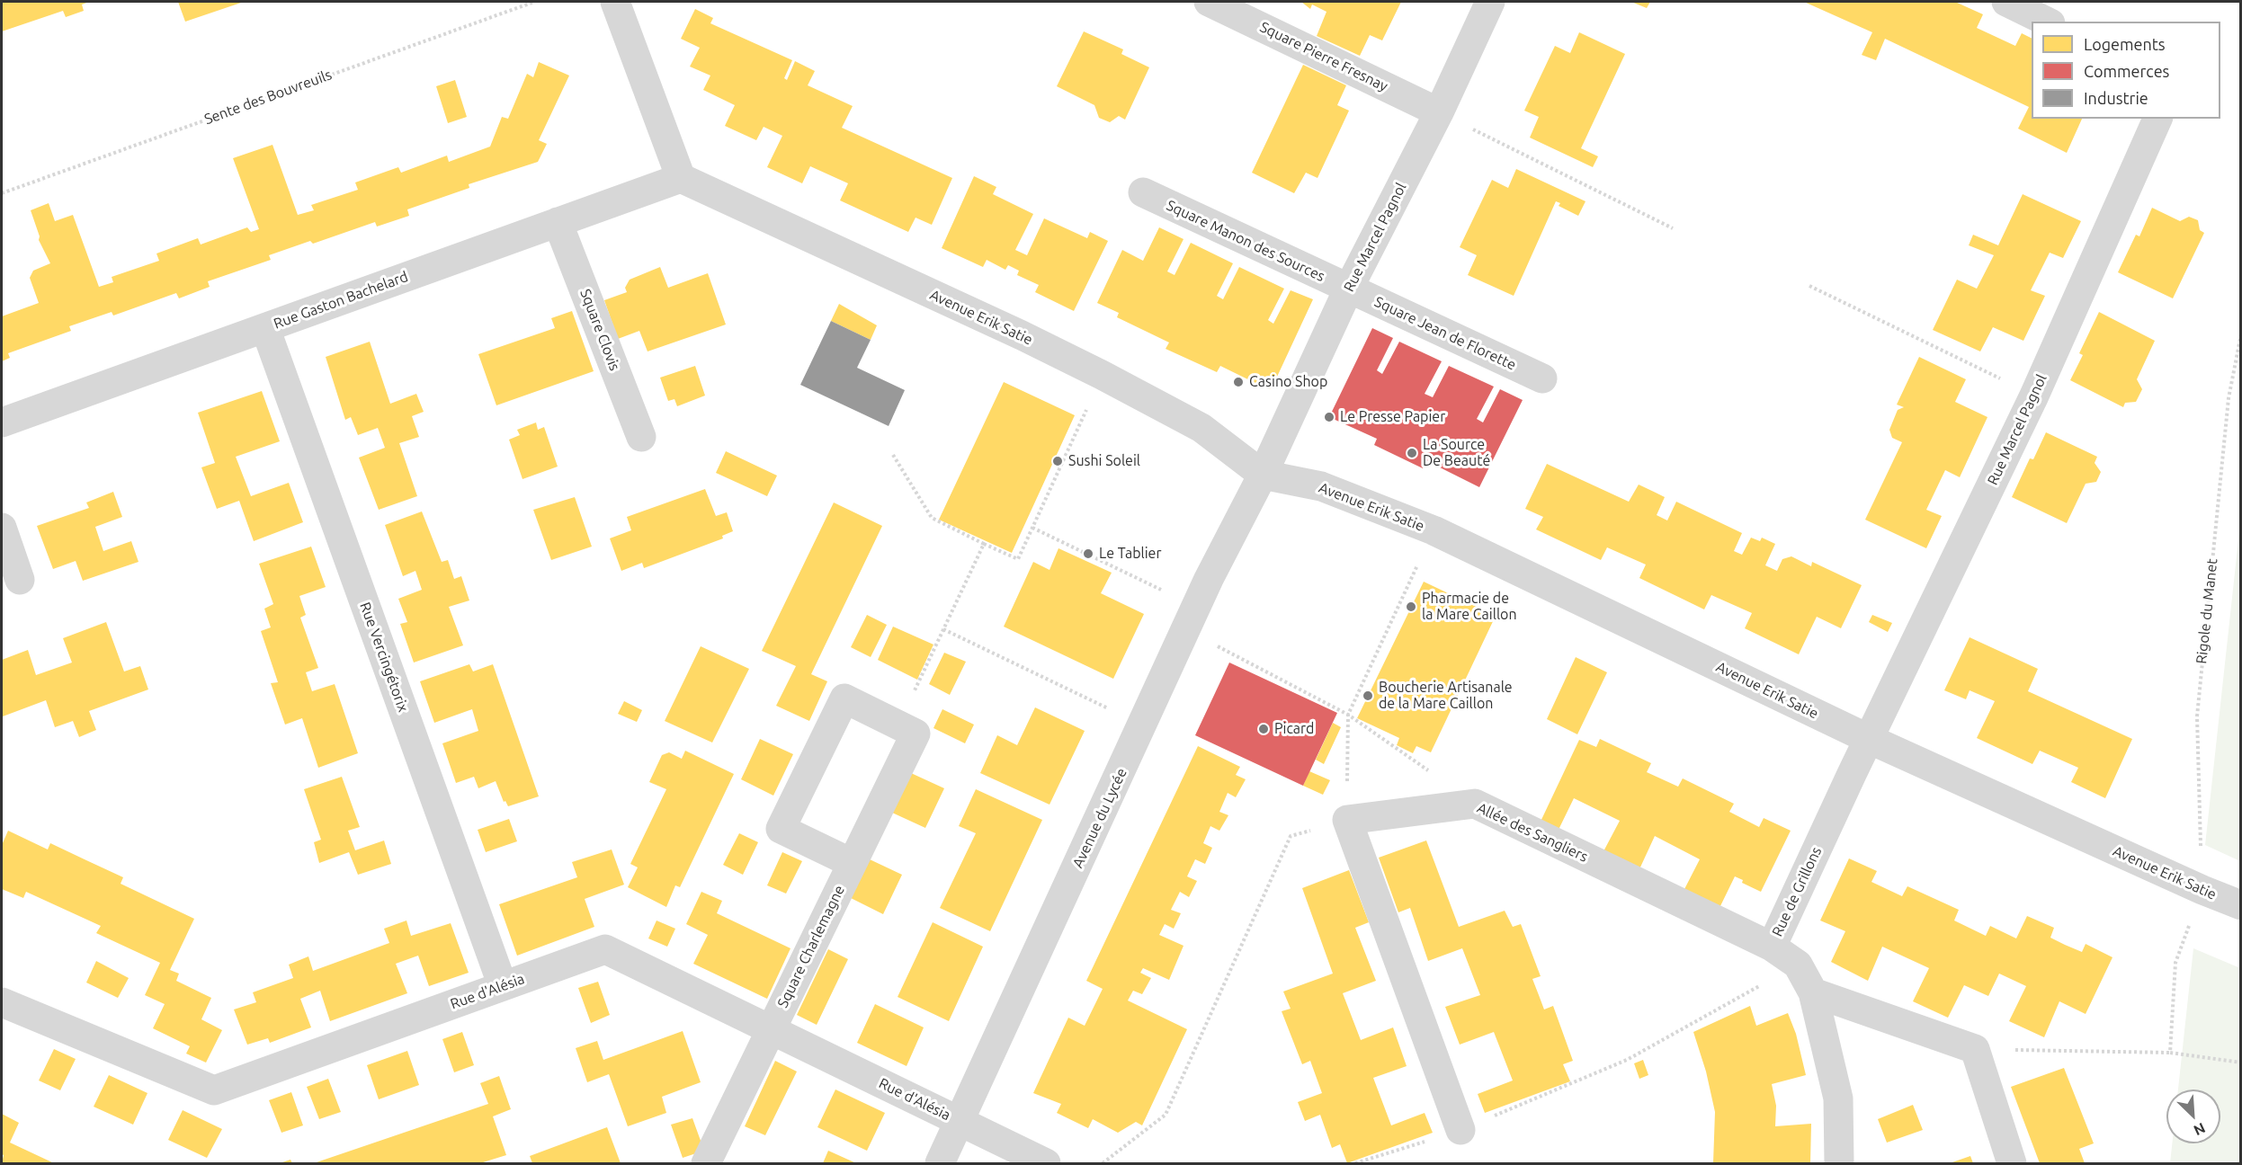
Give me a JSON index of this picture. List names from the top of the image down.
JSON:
{
  "streets": {
    "street": [
      "Square Pierre Fresnay",
      "Rue Marcel Pagnol",
      "Square Manon des Sources",
      "Rue Gaston Bachelard",
      "Avenue Erik Satie",
      "Square Clovis",
      "Square Jean de Florette",
      "Rue Vercingétorix",
      "Avenue du Lycée",
      "Allée des Sangliers",
      "Rue de Grillons",
      "Square Charlemagne",
      "Rue d'Alésia"
    ],
    "path": ["Sente des Bouvreuils", "Rigole du Manet"]
  },
  "crossings": [
    ["Square Pierre Fresnay", "Rue Marcel Pagnol"],
    ["Rue Marcel Pagnol", "Square Manon des Sources"],
    ["Rue Marcel Pagnol", "Avenue Erik Satie"],
    ["Rue Marcel Pagnol", "Square Jean de Florette"],
    ["Rue Marcel Pagnol", "Avenue du Lycée"],
    ["Rue Marcel Pagnol", "Rue de Grillons"],
    ["Square Manon des Sources", "Square Jean de Florette"],
    ["Rue Gaston Bachelard", "Avenue Erik Satie"],
    ["Rue Gaston Bachelard", "Square Clovis"],
    ["Rue Gaston Bachelard", "Rue Vercingétorix"],
    ["Avenue Erik Satie", "Rigole du Manet"],
    ["Avenue Erik Satie", "Avenue du Lycée"],
    ["Avenue Erik Satie", "Rue de Grillons"],
    ["Rue Vercingétorix", "Rue d'Alésia"],
    ["Avenue du Lycée", "Rue d'Alésia"],
    ["Allée des Sangliers", "Rue de Grillons"],
    ["Square Charlemagne", "Rue d'Alésia"]
  ],
  "places": [
    "Casino Shop",
    "Le Presse Papier",
    "La Source De Beauté",
    "Sushi Soleil",
    "Le Tablier",
    "Pharmacie de la Mare Caillon",
    "Boucherie Artisanale de la Mare Caillon",
    "Picard"
  ],
  "legend": ["Logements", "Commerces", "Industrie"],
  "north": "bottom right"
}
